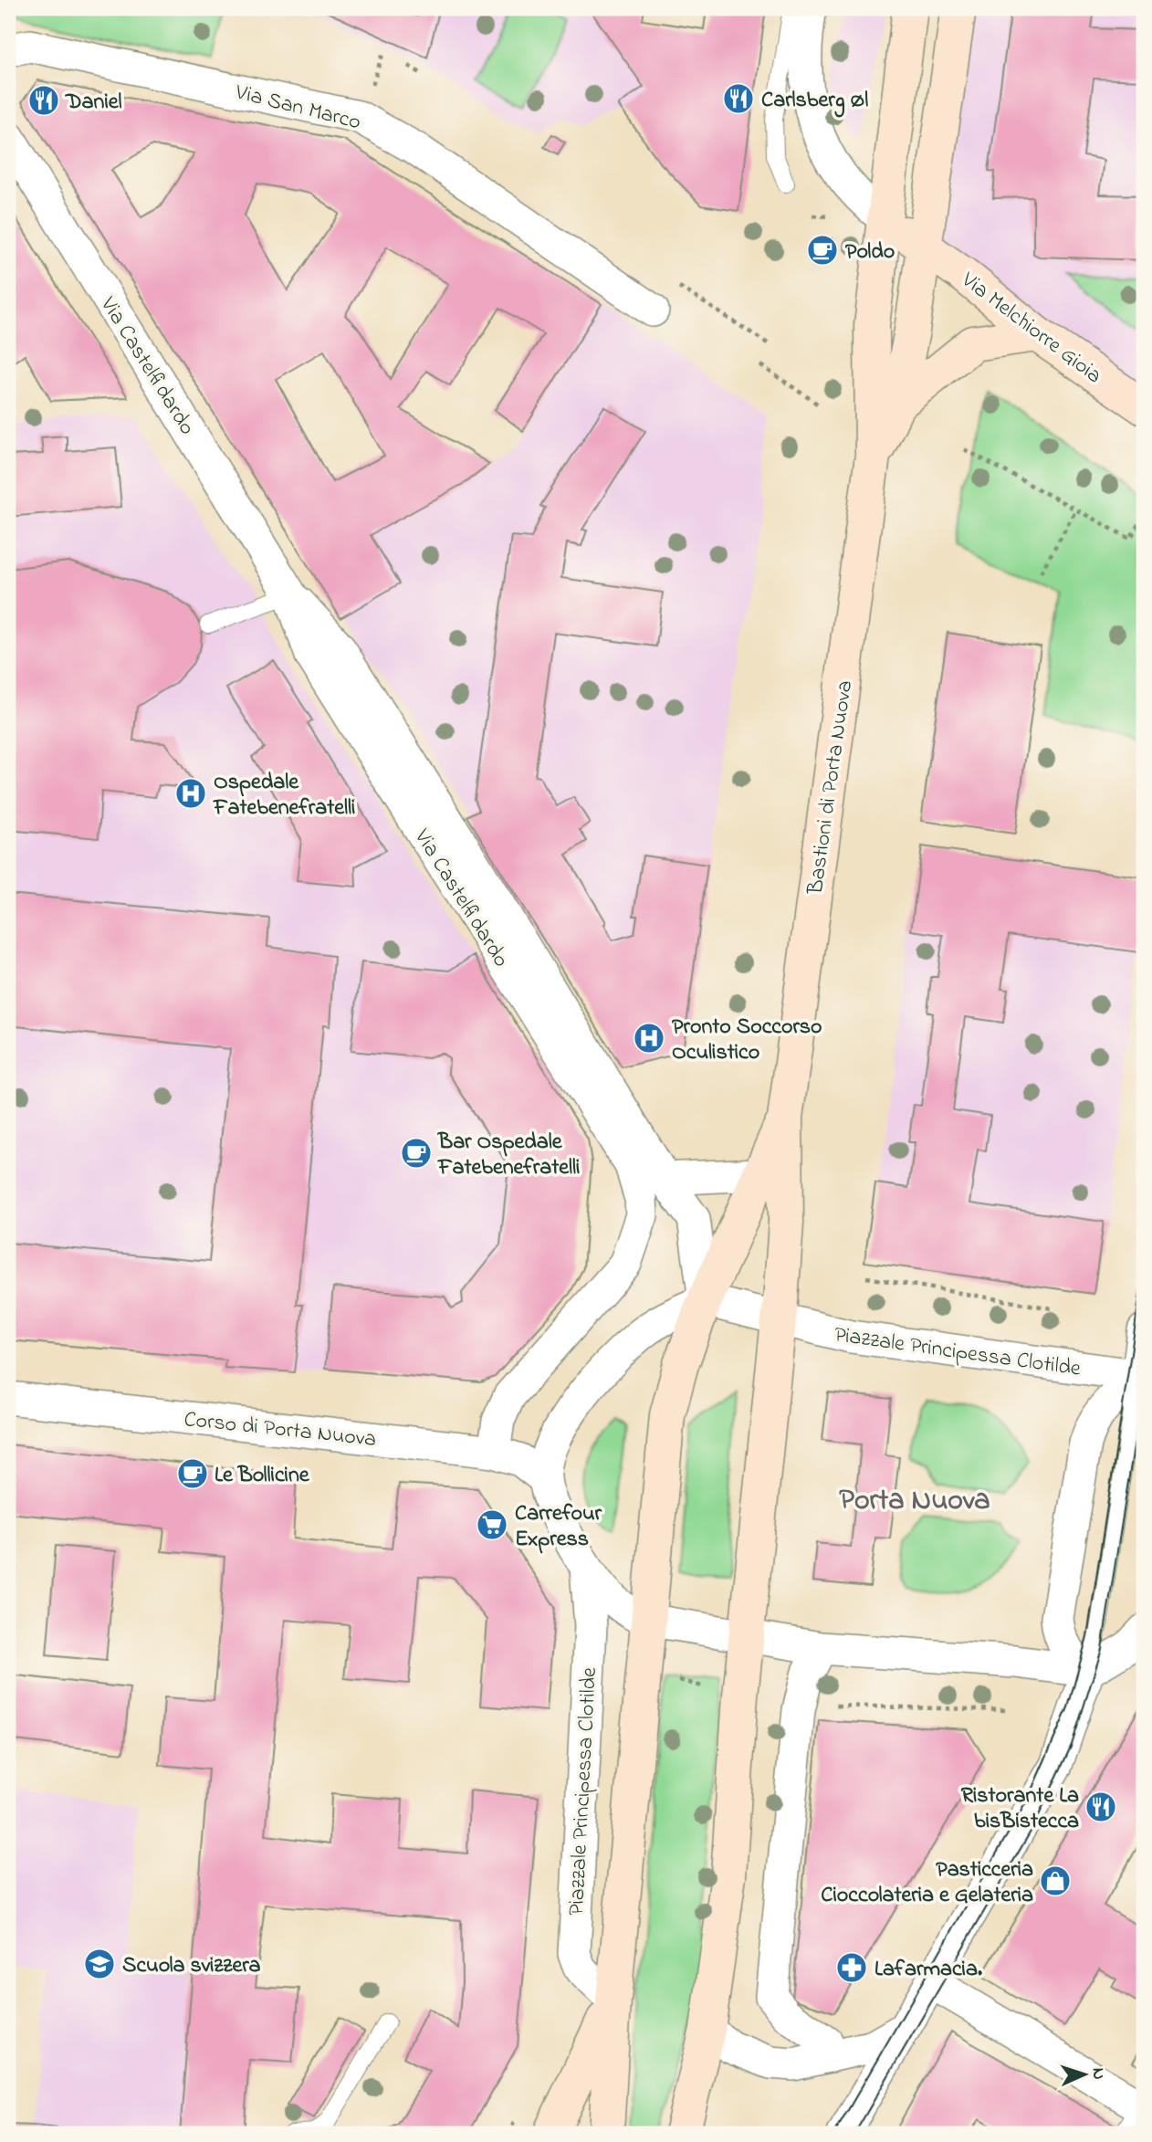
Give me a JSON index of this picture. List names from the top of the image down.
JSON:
{
  "streets": {
    "main road": ["Via Melchiorre Gioia", "Bastioni di Porta Nuova", "Piazzale Principessa Clotilde"],
    "street": ["Via San Marco", "Via Castelfidardo", "Corso di Porta Nuova"]
  },
  "crossings": [
    ["Via Melchiorre Gioia", "Bastioni di Porta Nuova"],
    ["Via Castelfidardo", "Bastioni di Porta Nuova"],
    ["Via Castelfidardo", "Piazzale Principessa Clotilde"],
    ["Via Castelfidardo", "Corso di Porta Nuova"],
    ["Bastioni di Porta Nuova", "Piazzale Principessa Clotilde"],
    ["Piazzale Principessa Clotilde", "Corso di Porta Nuova"]
  ],
  "districts": ["Porta Nuova"],
  "places": {
    "restaurant": ["Carlsberg Øl", "Daniel", "Ristorante La bisBistecca"],
    "cafe": ["Poldo", "Bar Ospedale Fatebenefratelli", "Le Bollicine"],
    "hospital": ["Ospedale Fatebenefratelli", "Pronto Soccorso Oculistico"],
    "supermarket": ["Carrefour Express"],
    "shop": ["Pasticceria Cioccolateria e Gelateria"],
    "school or university": ["Scuola svizzera"],
    "pharmacy": ["Lafarmacia."]
  },
  "north": "right"
}
